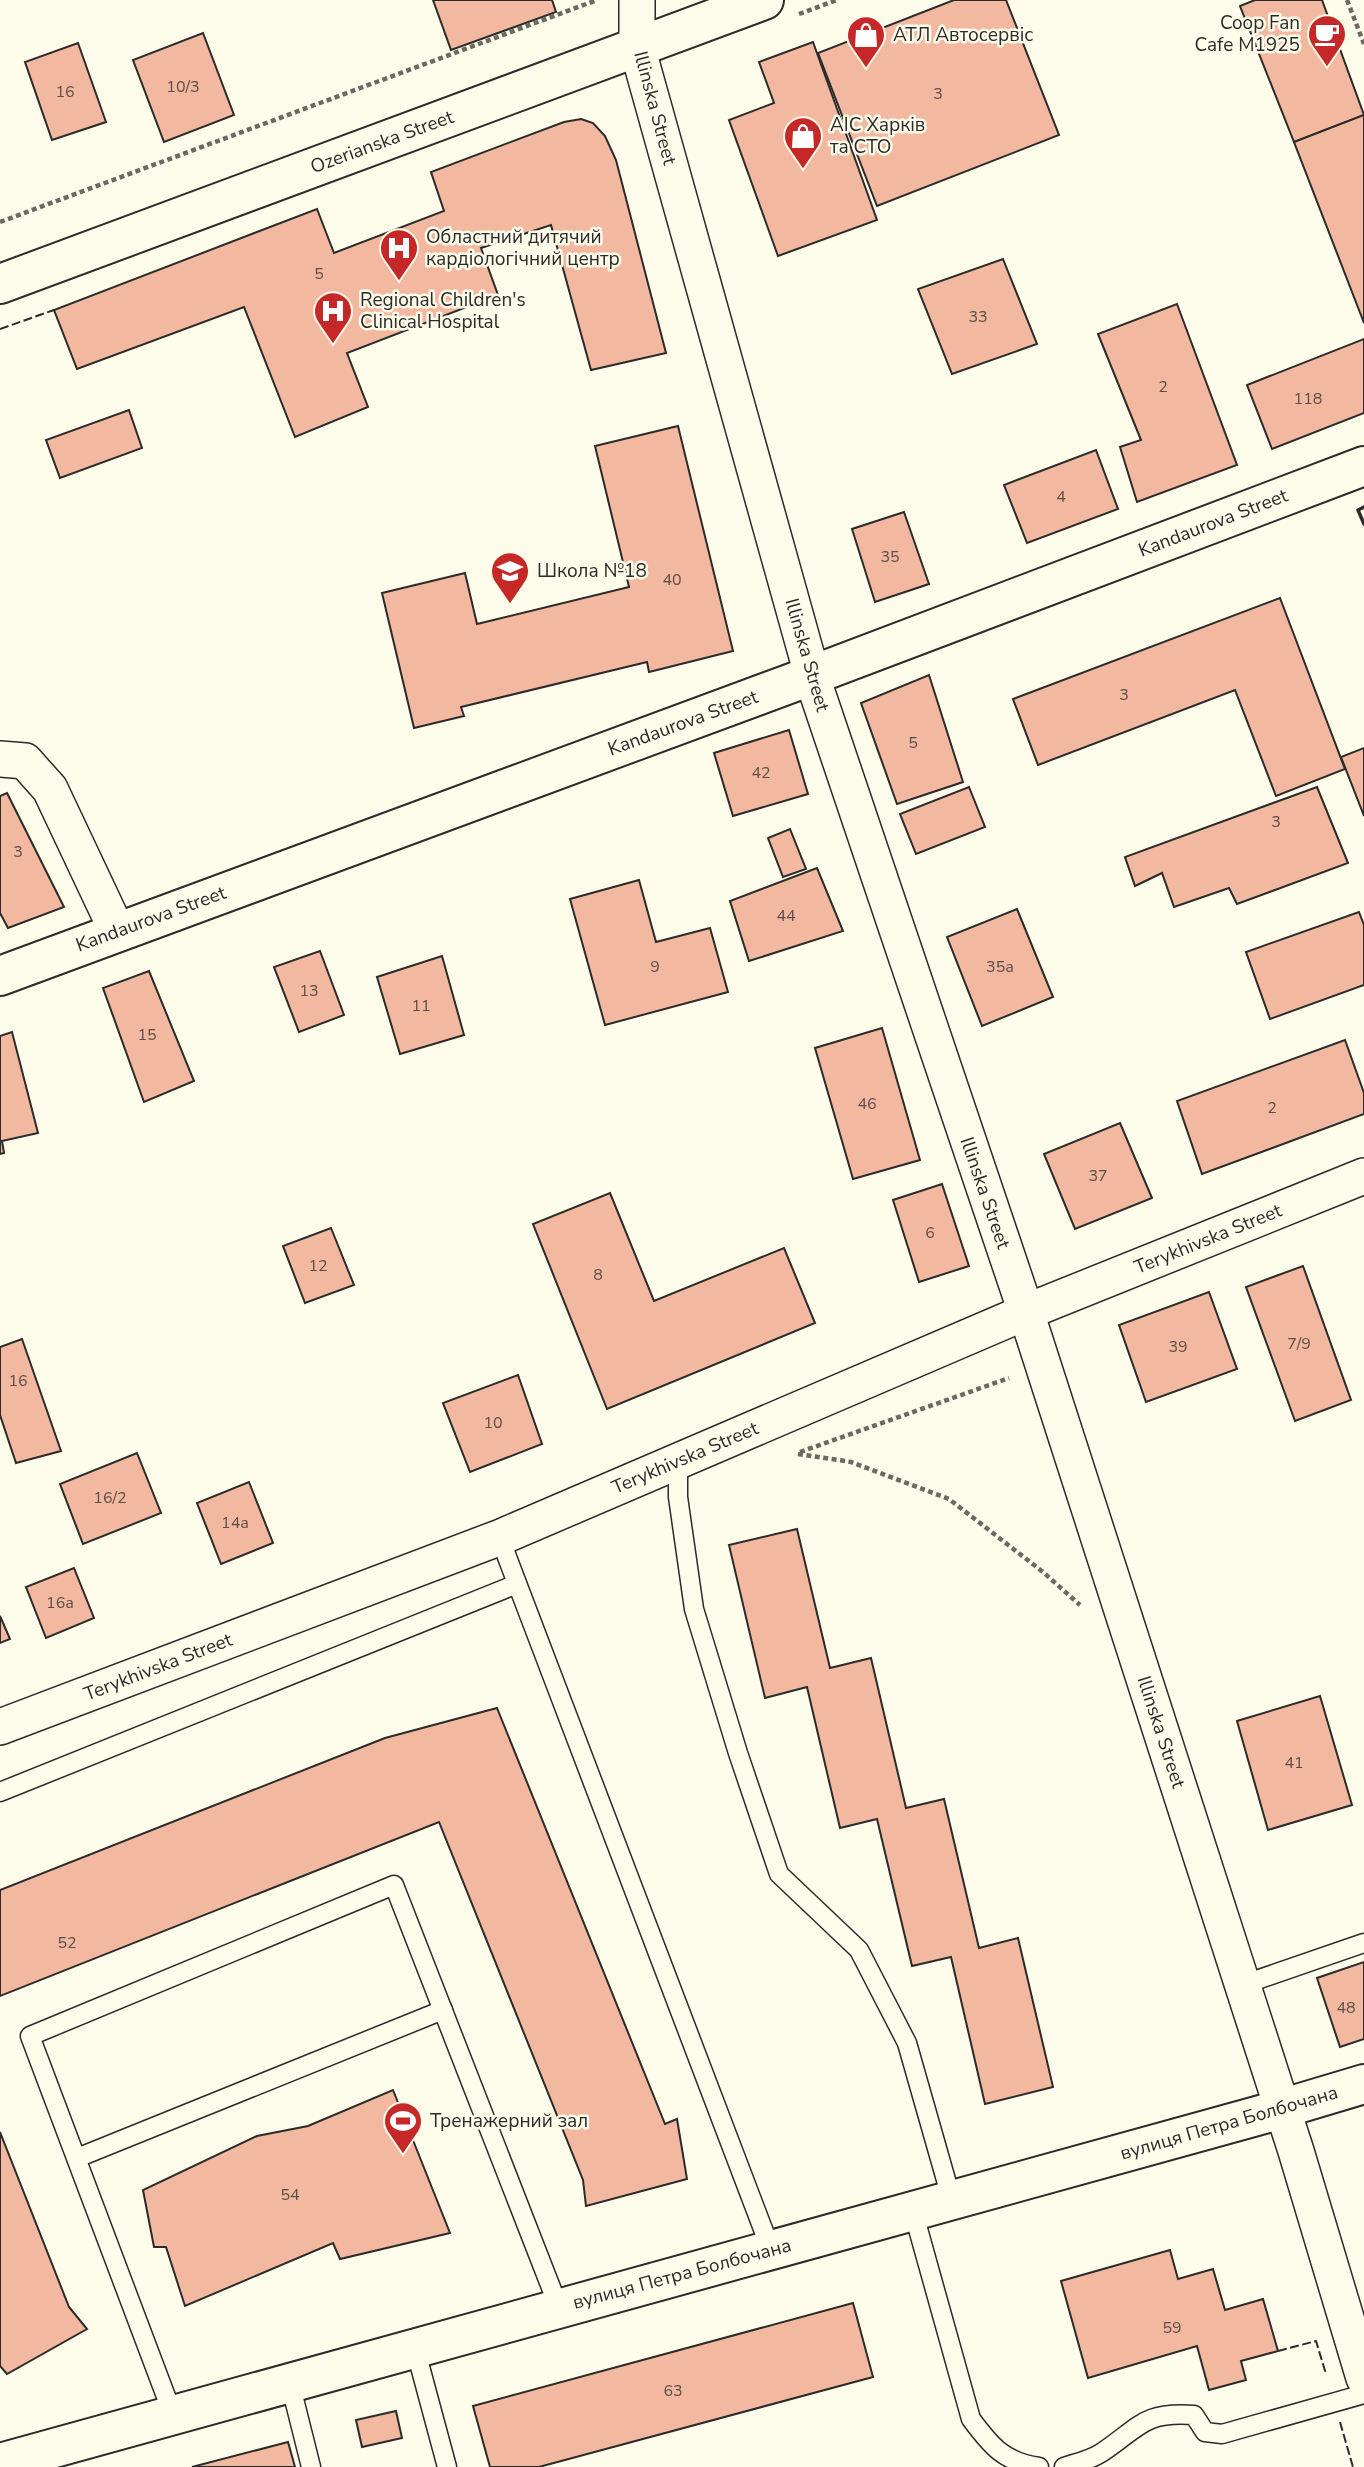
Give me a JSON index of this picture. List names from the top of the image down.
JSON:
{
  "streets": {
    "street": [
      "Illinska Street",
      "Ozerianska Street",
      "Kandaurova Street",
      "Terykhivska Street",
      "вулиця Петра Болбочана"
    ]
  },
  "crossings": [
    ["Illinska Street", "Ozerianska Street"],
    ["Illinska Street", "Kandaurova Street"],
    ["Illinska Street", "Terykhivska Street"],
    ["Illinska Street", "вулиця Петра Болбочана"]
  ],
  "places": {
    "cafe": ["Coop Fan Cafe M1925"],
    "shop": ["АТЛ Автосервіс", "АІС Харків та СТО"],
    "hospital": ["Областний дитячий кардіологічний центр", "Regional Children's Clinical Hospital"],
    "school or university": ["Школа №18"],
    "sports": ["Тренажерний зал"]
  },
  "house_numbers": [
    "10/3",
    "16",
    "3",
    "5",
    "33",
    "2",
    "118",
    "4",
    "35",
    "40",
    "3",
    "5",
    "42",
    "3",
    "3",
    "44",
    "9",
    "35а",
    "13",
    "11",
    "15",
    "46",
    "2",
    "37",
    "6",
    "12",
    "8",
    "7/9",
    "39",
    "16",
    "10",
    "16/2",
    "14а",
    "16а",
    "41",
    "52",
    "48",
    "54",
    "59",
    "63"
  ]
}
